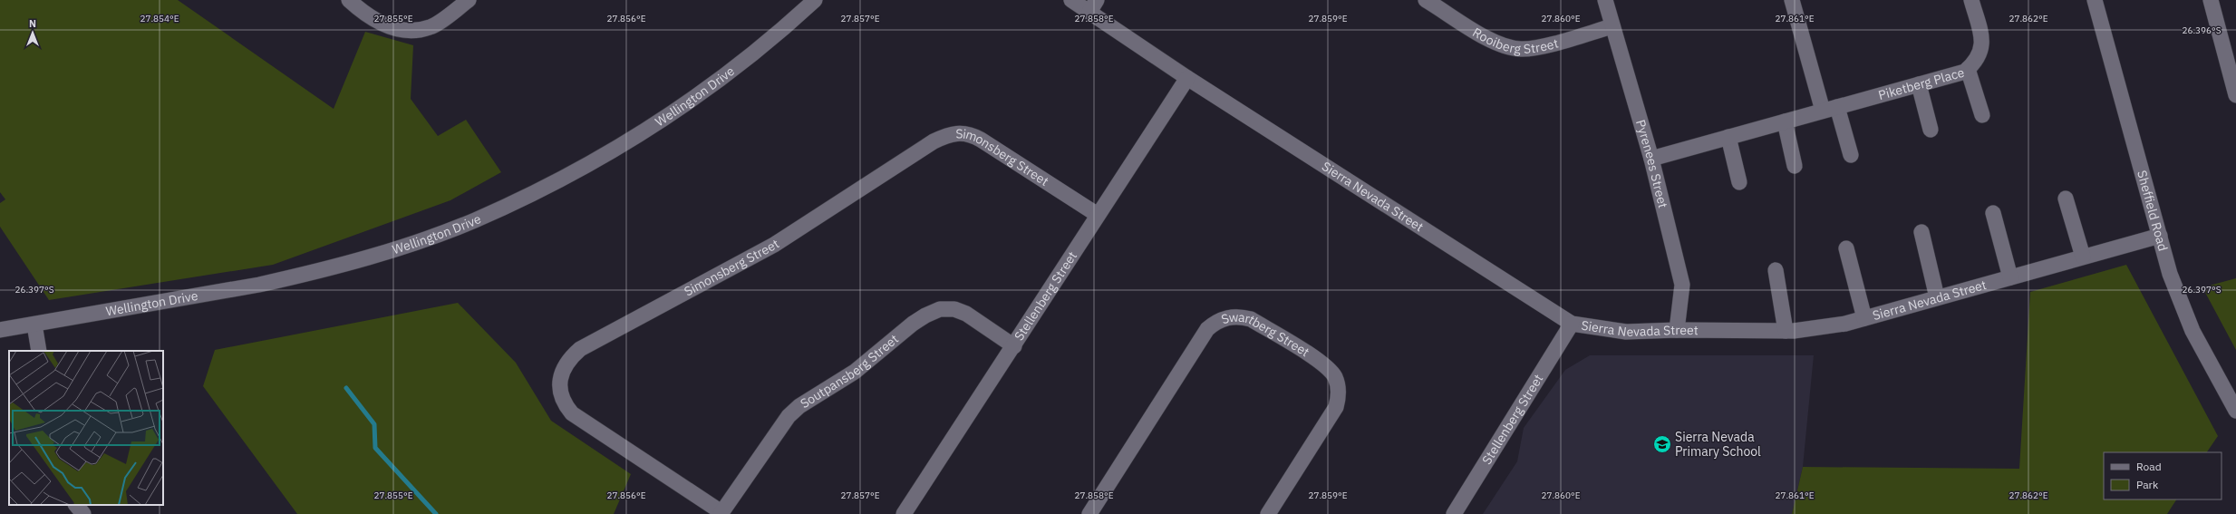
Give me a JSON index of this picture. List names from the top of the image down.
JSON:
{
  "streets": {
    "street": [
      "Rooiberg Street",
      "Piketberg Place",
      "Wellington Drive",
      "Simonsberg Street",
      "Pyrenees Street",
      "Sierra Nevada Street",
      "Sheffield Road",
      "Stellenberg Street",
      "Swartberg Street",
      "Soutpansberg Street"
    ]
  },
  "crossings": [
    ["Rooiberg Street", "Pyrenees Street"],
    ["Piketberg Place", "Pyrenees Street"],
    ["Simonsberg Street", "Stellenberg Street"],
    ["Simonsberg Street", "Soutpansberg Street"],
    ["Pyrenees Street", "Sierra Nevada Street"],
    ["Sierra Nevada Street", "Sheffield Road"],
    ["Sierra Nevada Street", "Stellenberg Street"],
    ["Stellenberg Street", "Soutpansberg Street"]
  ],
  "places": {
    "school or university": ["Sierra Nevada Primary School"]
  },
  "legend": ["Road", "Park"],
  "north": "top",
  "coordinates": [
    "27.854°E",
    "27.855°E",
    "27.856°E",
    "27.857°E",
    "27.858°E",
    "27.859°E",
    "27.860°E",
    "27.861°E",
    "27.862°E",
    "26.396°S",
    "26.397°S"
  ]
}
